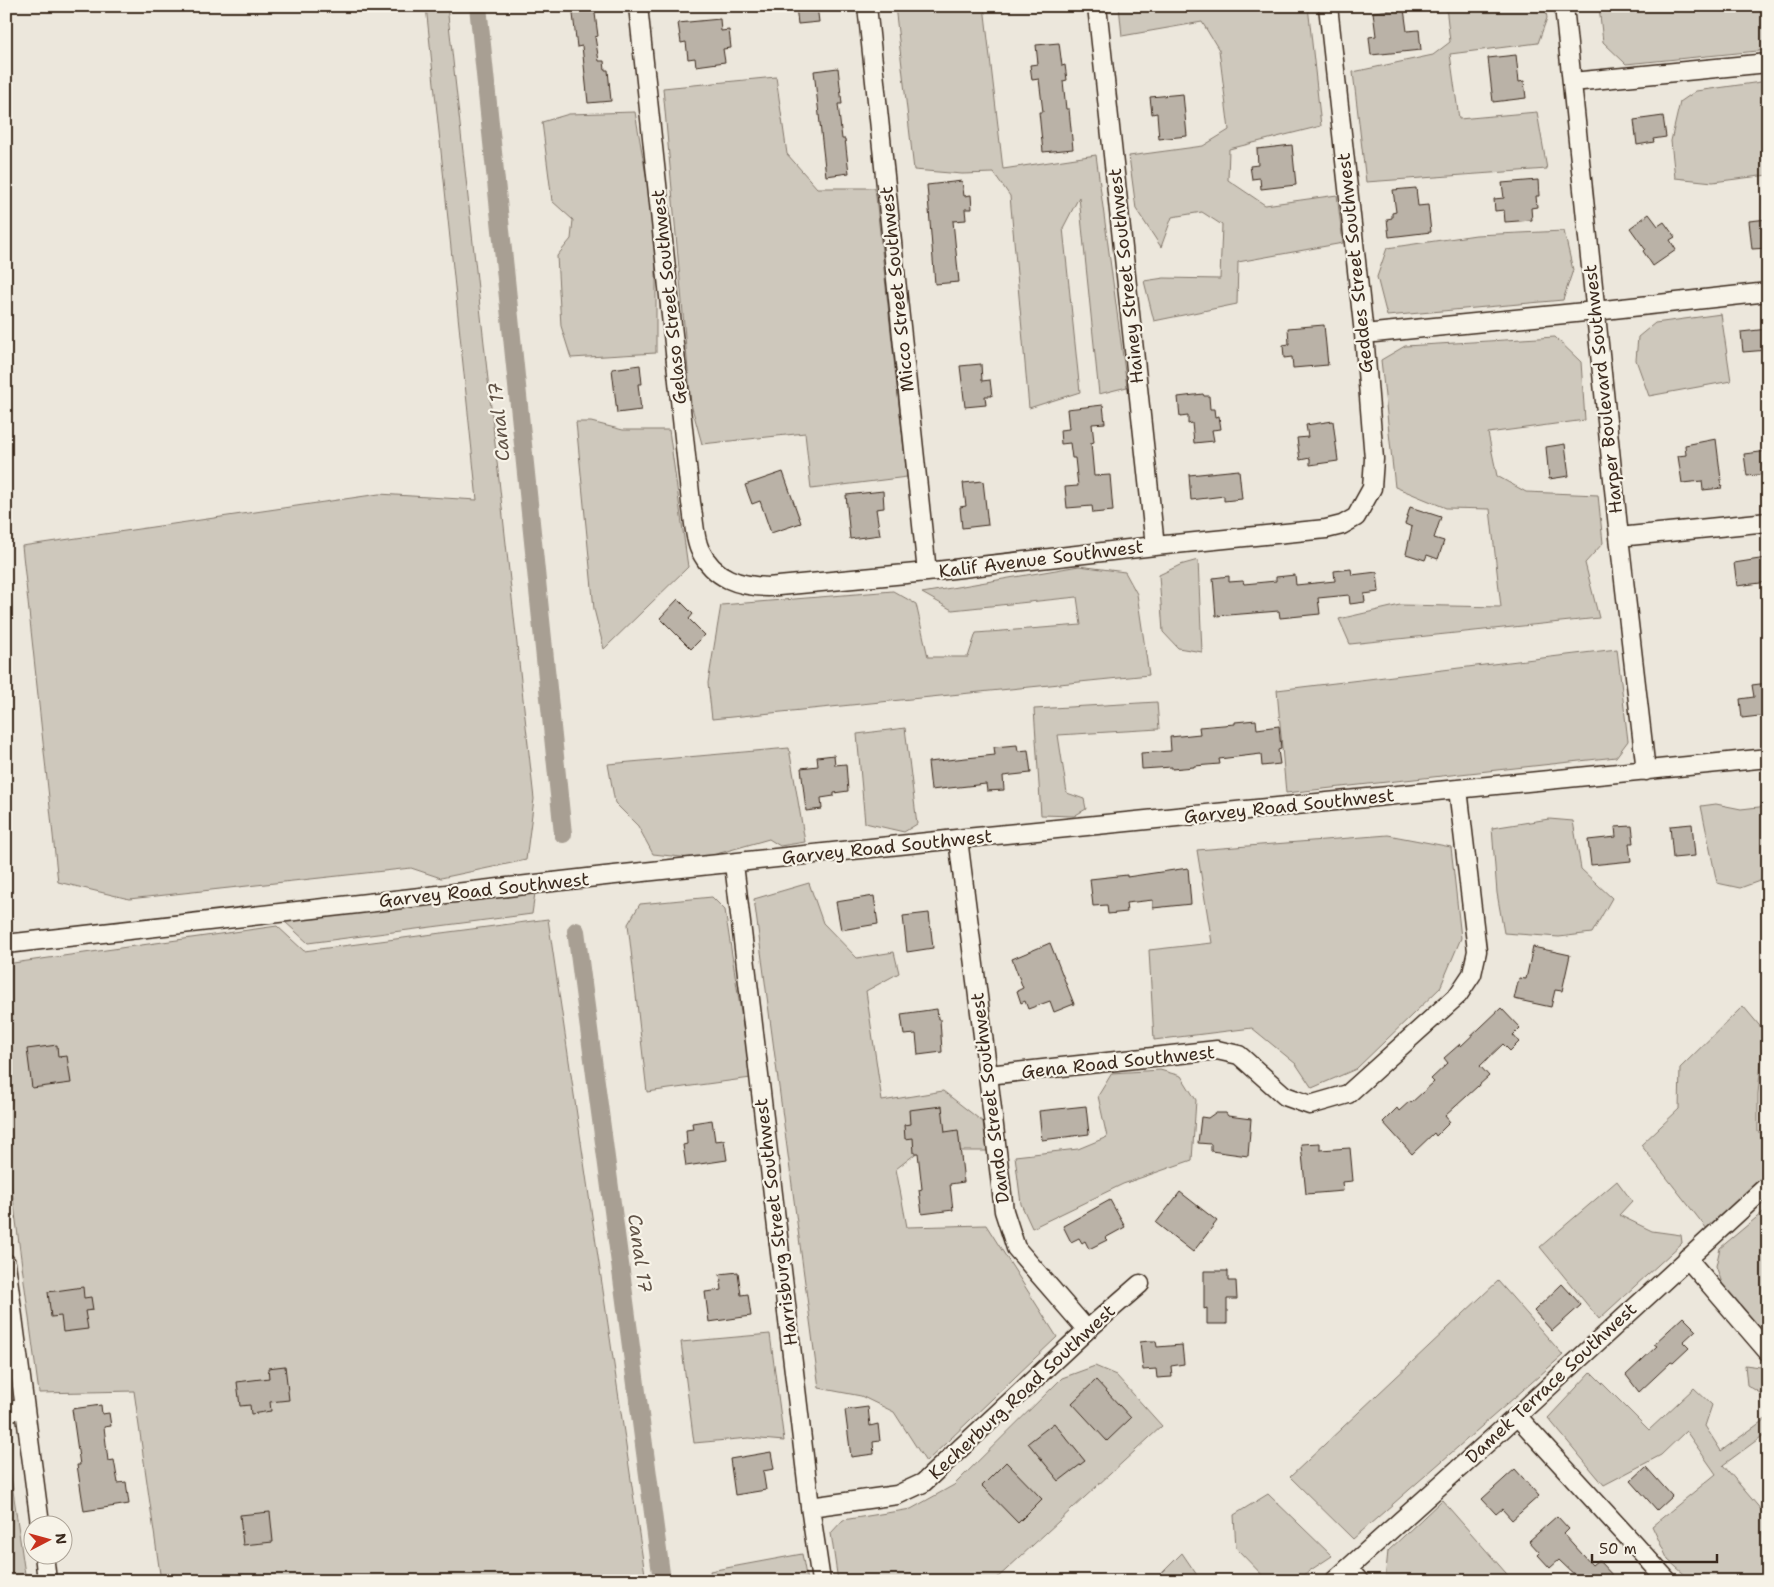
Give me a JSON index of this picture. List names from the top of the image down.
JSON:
{
  "streets": {
    "street": [
      "Geddes Street Southwest",
      "Hainey Street Southwest",
      "Micco Street Southwest",
      "Gelaso Street Southwest",
      "Harper Boulevard Southwest",
      "Kalif Avenue Southwest",
      "Garvey Road Southwest",
      "Gena Road Southwest",
      "Dando Street Southwest",
      "Harrisburg Street Southwest",
      "Damek Terrace Southwest",
      "Kecherburg Road Southwest"
    ]
  },
  "crossings": [
    ["Geddes Street Southwest", "Kalif Avenue Southwest"],
    ["Hainey Street Southwest", "Kalif Avenue Southwest"],
    ["Micco Street Southwest", "Kalif Avenue Southwest"],
    ["Gelaso Street Southwest", "Kalif Avenue Southwest"],
    ["Harper Boulevard Southwest", "Garvey Road Southwest"],
    ["Garvey Road Southwest", "Gena Road Southwest"],
    ["Garvey Road Southwest", "Dando Street Southwest"],
    ["Garvey Road Southwest", "Harrisburg Street Southwest"],
    ["Gena Road Southwest", "Dando Street Southwest"],
    ["Dando Street Southwest", "Kecherburg Road Southwest"],
    ["Harrisburg Street Southwest", "Kecherburg Road Southwest"]
  ],
  "water": ["Canal 17"],
  "scale_bar": "50 m",
  "north": "right"
}
